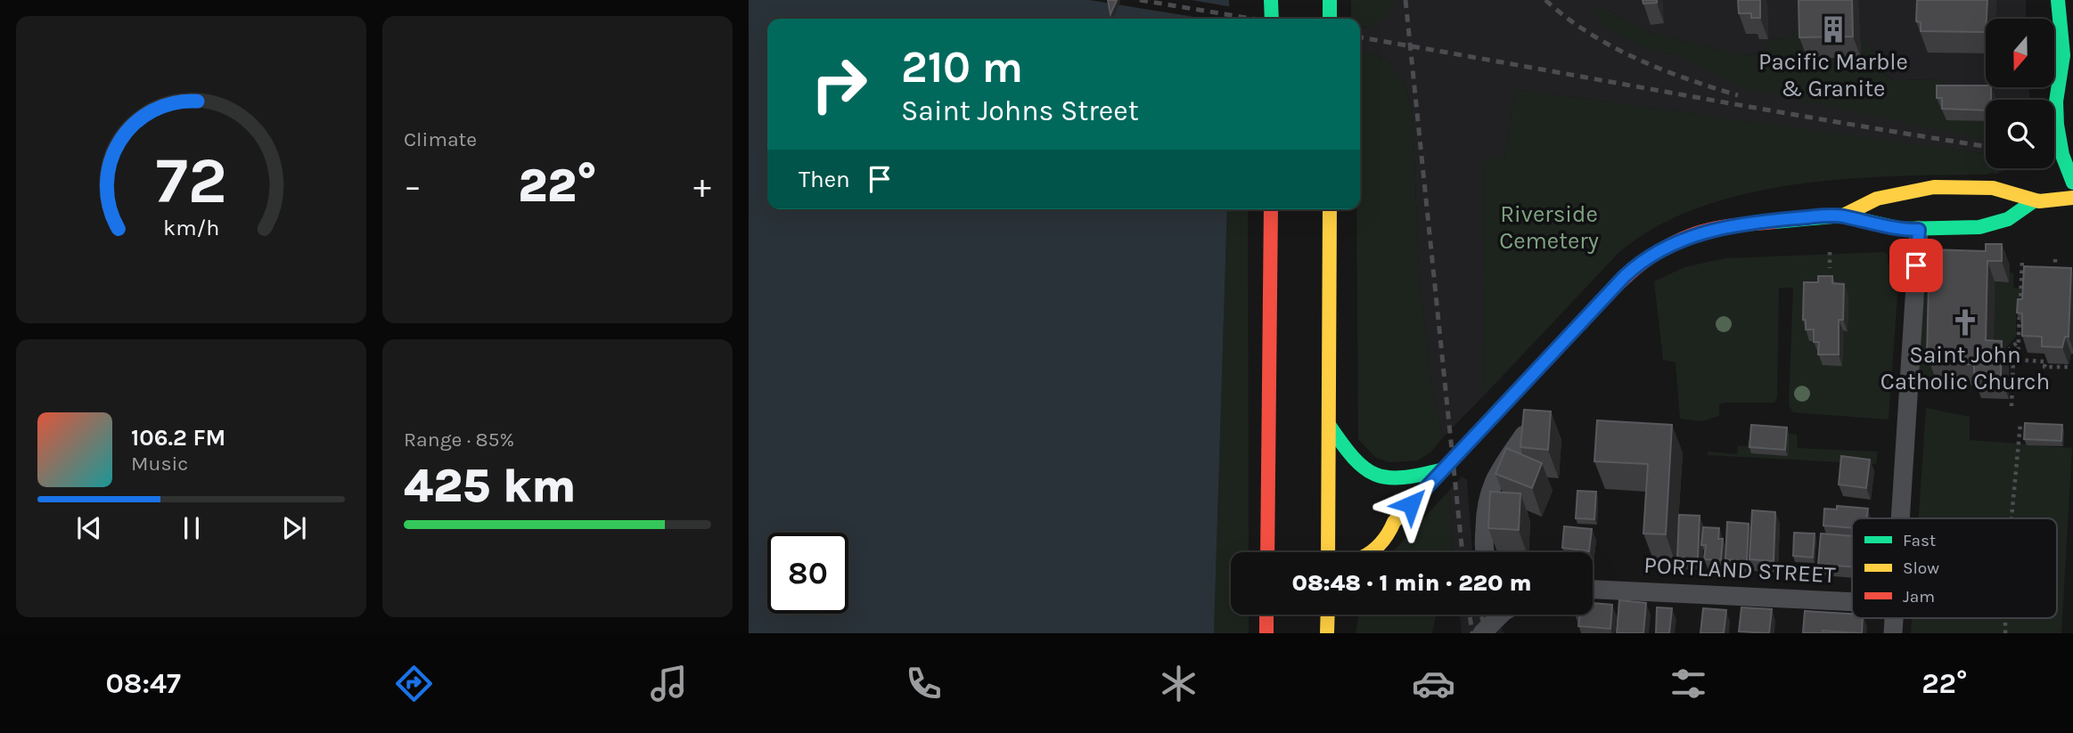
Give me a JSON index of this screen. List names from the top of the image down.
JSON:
{
  "streets": {
    "street": ["PORTLAND STREET"]
  },
  "parks": ["Riverside Cemetery"],
  "places": {
    "building": ["Pacific Marble & Granite"],
    "church": ["Saint John Catholic Church"]
  },
  "legend": ["Fast", "Slow", "Jam"],
  "north": "bottom",
  "page": {
    "tile": [
      "Climate",
      ["Range · 85%", "425 km"]
    ],
    "turn": ["210 m", "Saint Johns Street"],
    "then": "Then",
    "heat": ["−", "22°", "+"],
    "song": ["106.2 FM", "Music"],
    "limit": "80",
    "trip": "08:48 · 1 min · 220 m",
    "tabs": ["08:47", "22°"],
    "gauge": ["72", "km/h"]
  }
}
